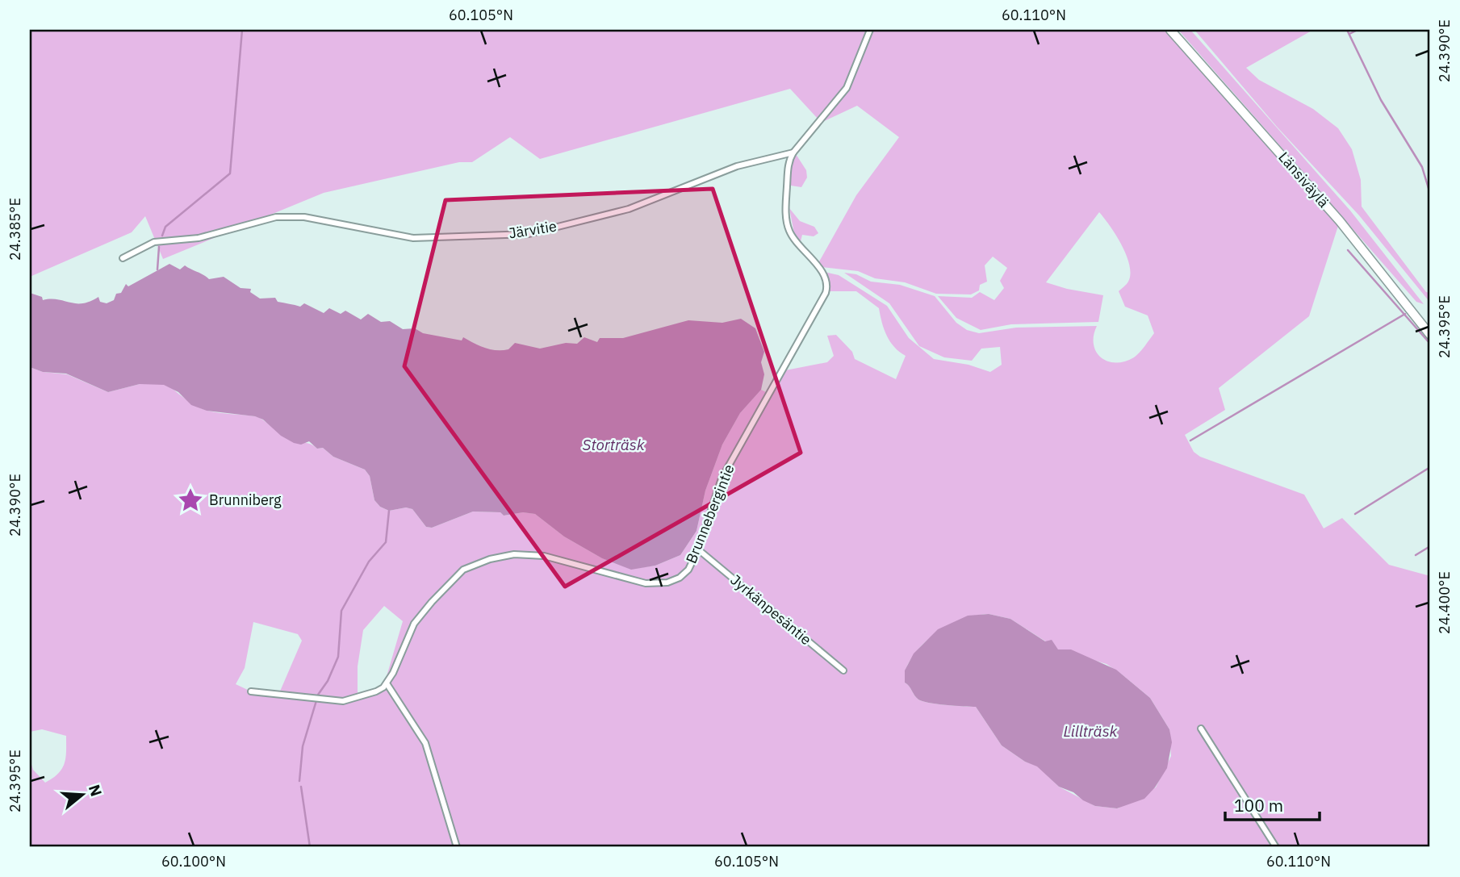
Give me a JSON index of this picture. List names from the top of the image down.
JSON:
{
  "streets": {
    "main road": ["Länsiväylä"],
    "street": ["Järvitie", "Brunnebergintie", "Jyrkänpesäntie"]
  },
  "crossings": [
    ["Järvitie", "Brunnebergintie"],
    ["Brunnebergintie", "Jyrkänpesäntie"]
  ],
  "water": ["Storträsk", "Lillträsk"],
  "places": {
    "place": ["Brunniberg"]
  },
  "scale_bar": "100 m",
  "north": "right",
  "coordinates": [
    "60.105°N",
    "60.110°N",
    "24.390°E",
    "24.385°E",
    "24.395°E",
    "24.400°E",
    "60.100°N"
  ]
}
